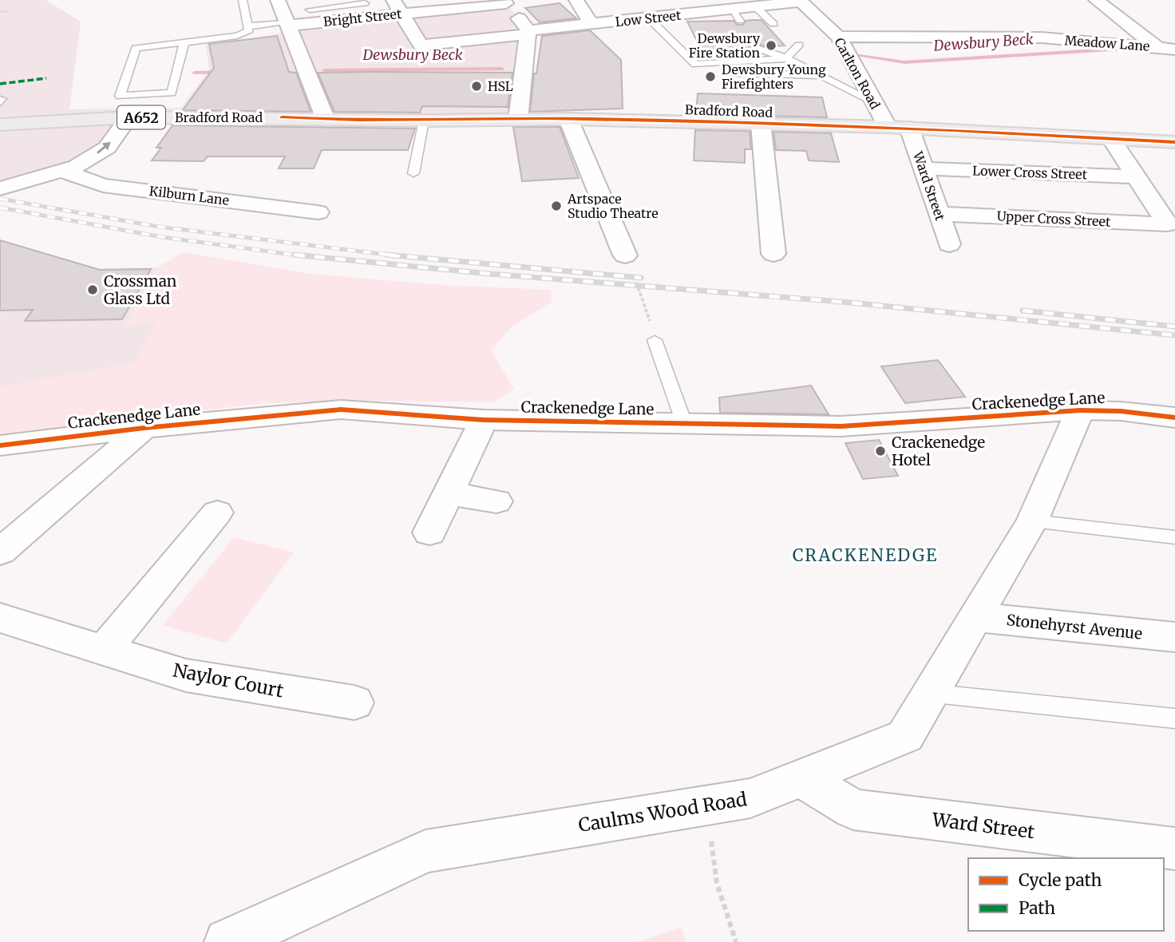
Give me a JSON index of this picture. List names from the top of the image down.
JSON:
{
  "streets": {
    "main road": ["Bradford Road", "A652"],
    "street": [
      "Bright Street",
      "Low Street",
      "Meadow Lane",
      "Carlton Road",
      "Lower Cross Street",
      "Ward Street",
      "Kilburn Lane",
      "Upper Cross Street",
      "Crackenedge Lane",
      "Stonehyrst Avenue",
      "Naylor Court",
      "Caulms Wood Road"
    ]
  },
  "crossings": [
    ["Bright Street", "Low Street"],
    ["Low Street", "Carlton Road"],
    ["Meadow Lane", "Carlton Road"],
    ["Carlton Road", "Bradford Road"],
    ["Bradford Road", "Ward Street"],
    ["Lower Cross Street", "Ward Street"],
    ["Lower Cross Street", "Upper Cross Street"],
    ["Ward Street", "Upper Cross Street"],
    ["Ward Street", "Caulms Wood Road"],
    ["Crackenedge Lane", "Caulms Wood Road"],
    ["Stonehyrst Avenue", "Caulms Wood Road"]
  ],
  "districts": ["CRACKENEDGE"],
  "water": ["Dewsbury Beck"],
  "places": [
    "Dewsbury Fire Station",
    "Dewsbury Young Firefighters",
    "HSL",
    "Artspace Studio Theatre",
    "Crossman Glass Ltd",
    "Crackenedge Hotel"
  ],
  "legend": ["Cycle path", "Path"]
}
